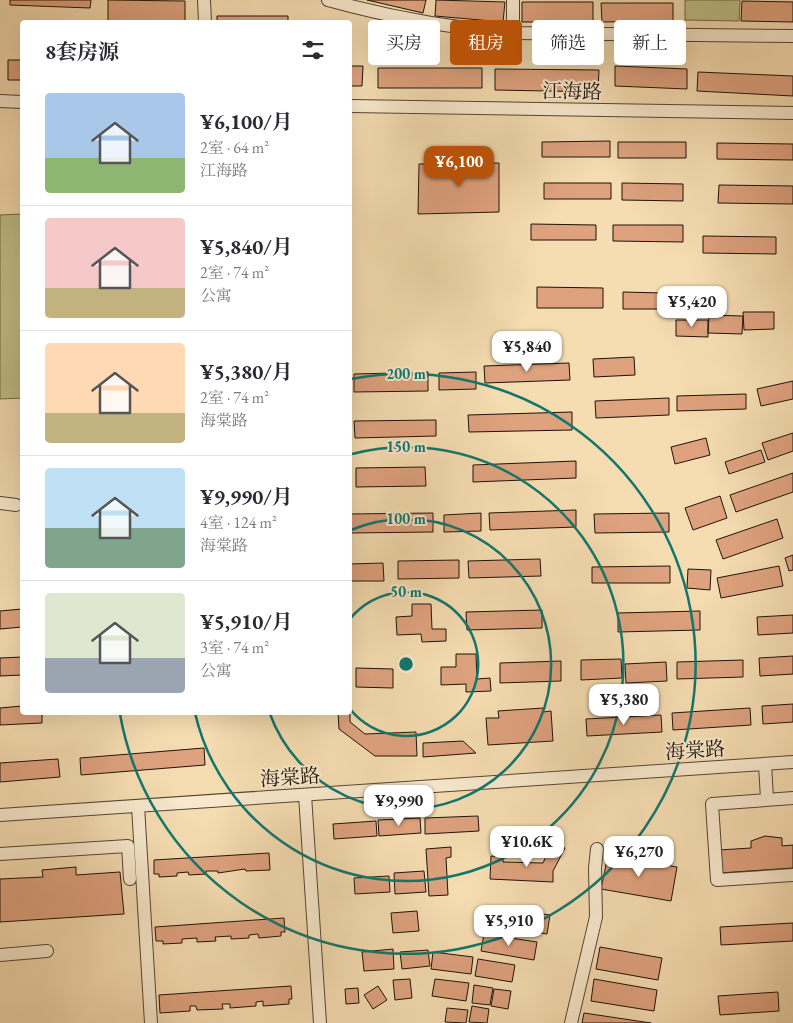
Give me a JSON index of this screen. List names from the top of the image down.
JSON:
{
  "streets": {
    "street": ["江海路", "海棠路"]
  },
  "page": {
    "chip": [
      "买房",
      "租房",
      "筛选",
      "新上"
    ],
    "heading": "8套房源",
    "list": [
      {
        "name": "¥6,100/月",
        "note": "2室 · 64 m² · 江海路"
      },
      {
        "name": "¥5,840/月",
        "note": "2室 · 74 m² · 公寓"
      },
      {
        "name": "¥5,380/月",
        "note": "2室 · 74 m² · 海棠路"
      },
      {
        "name": "¥9,990/月",
        "note": "4室 · 124 m² · 海棠路"
      },
      {
        "name": "¥5,910/月",
        "note": "3室 · 74 m² · 公寓"
      }
    ],
    "price": [
      "¥6,100",
      "¥5,420",
      "¥5,840",
      "¥5,380",
      "¥9,990",
      "¥10.6K",
      "¥6,270",
      "¥5,910"
    ]
  },
  "rings": [
    "200 m",
    "150 m",
    "100 m",
    "50 m"
  ]
}
